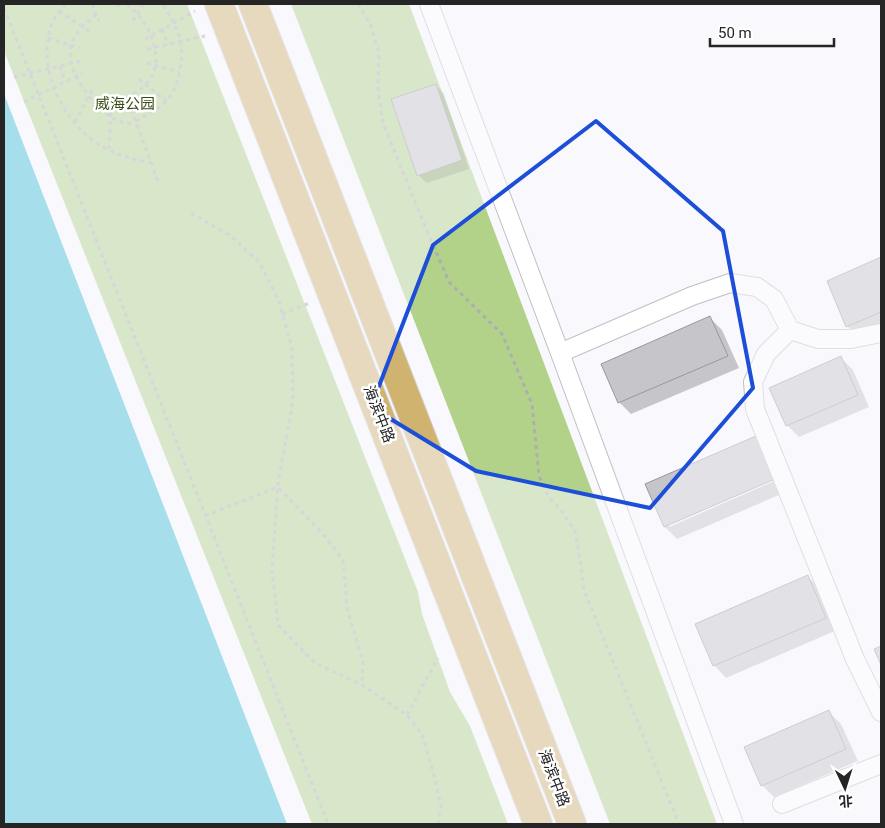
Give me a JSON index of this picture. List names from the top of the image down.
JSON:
{
  "streets": {
    "main road": ["海滨中路"]
  },
  "parks": ["威海公园"],
  "scale_bar": "50 m",
  "north": "bottom"
}
